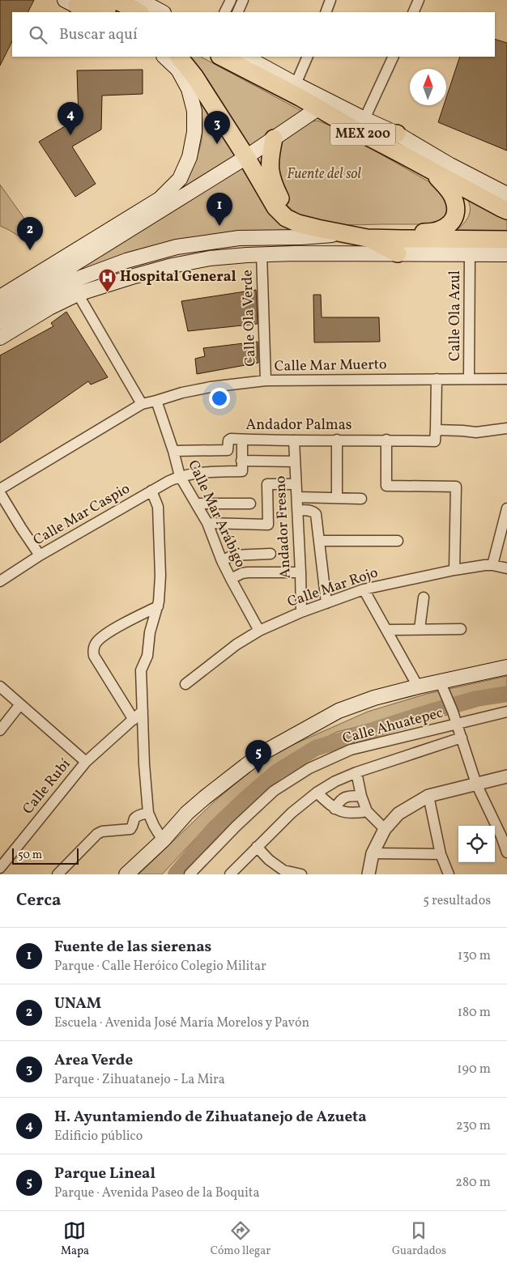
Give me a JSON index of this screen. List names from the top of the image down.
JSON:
{
  "streets": {
    "highway": ["MEX 200"],
    "street": [
      "Calle Ola Azul",
      "Calle Ola Verde",
      "Calle Mar Muerto",
      "Andador Palmas",
      "Calle Mar Arábigo",
      "Calle Mar Caspio",
      "Andador Fresno",
      "Calle Mar Rojo",
      "Calle Ahuatepec",
      "Calle Rubí"
    ]
  },
  "crossings": [
    ["Calle Ola Azul", "Calle Mar Muerto"],
    ["Calle Ola Verde", "Calle Mar Muerto"],
    ["Calle Mar Muerto", "Calle Mar Arábigo"],
    ["Andador Palmas", "Calle Mar Arábigo"],
    ["Andador Palmas", "Andador Fresno"],
    ["Calle Mar Arábigo", "Calle Mar Caspio"],
    ["Calle Mar Arábigo", "Calle Mar Rojo"],
    ["Calle Mar Caspio", "Andador Fresno"],
    ["Andador Fresno", "Calle Mar Rojo"]
  ],
  "parks": ["Fuente del sol"],
  "places": {
    "hospital": ["Hospital General"]
  },
  "scale_bar": "50 m",
  "north": "top",
  "page": {
    "search": "Buscar aquí",
    "pins": [
      "4",
      "3",
      "1",
      "2",
      "5"
    ],
    "scale": "50 m",
    "heading": ["Cerca", "5 resultados"],
    "list": [
      {
        "mark": "1",
        "name": "Fuente de las sierenas",
        "note": "Parque · Calle Heróico Colegio Militar",
        "value": "130 m"
      },
      {
        "mark": "2",
        "name": "UNAM",
        "note": "Escuela · Avenida José María Morelos y Pavón",
        "value": "180 m"
      },
      {
        "mark": "3",
        "name": "Area Verde",
        "note": "Parque · Zihuatanejo - La Mira",
        "value": "190 m"
      },
      {
        "mark": "4",
        "name": "H. Ayuntamiendo de Zihuatanejo de Azueta",
        "note": "Edificio público",
        "value": "230 m"
      },
      {
        "mark": "5",
        "name": "Parque Lineal",
        "note": "Parque · Avenida Paseo de la Boquita",
        "value": "280 m"
      }
    ],
    "nav": ["Mapa", "Cómo llegar", "Guardados"]
  }
}
